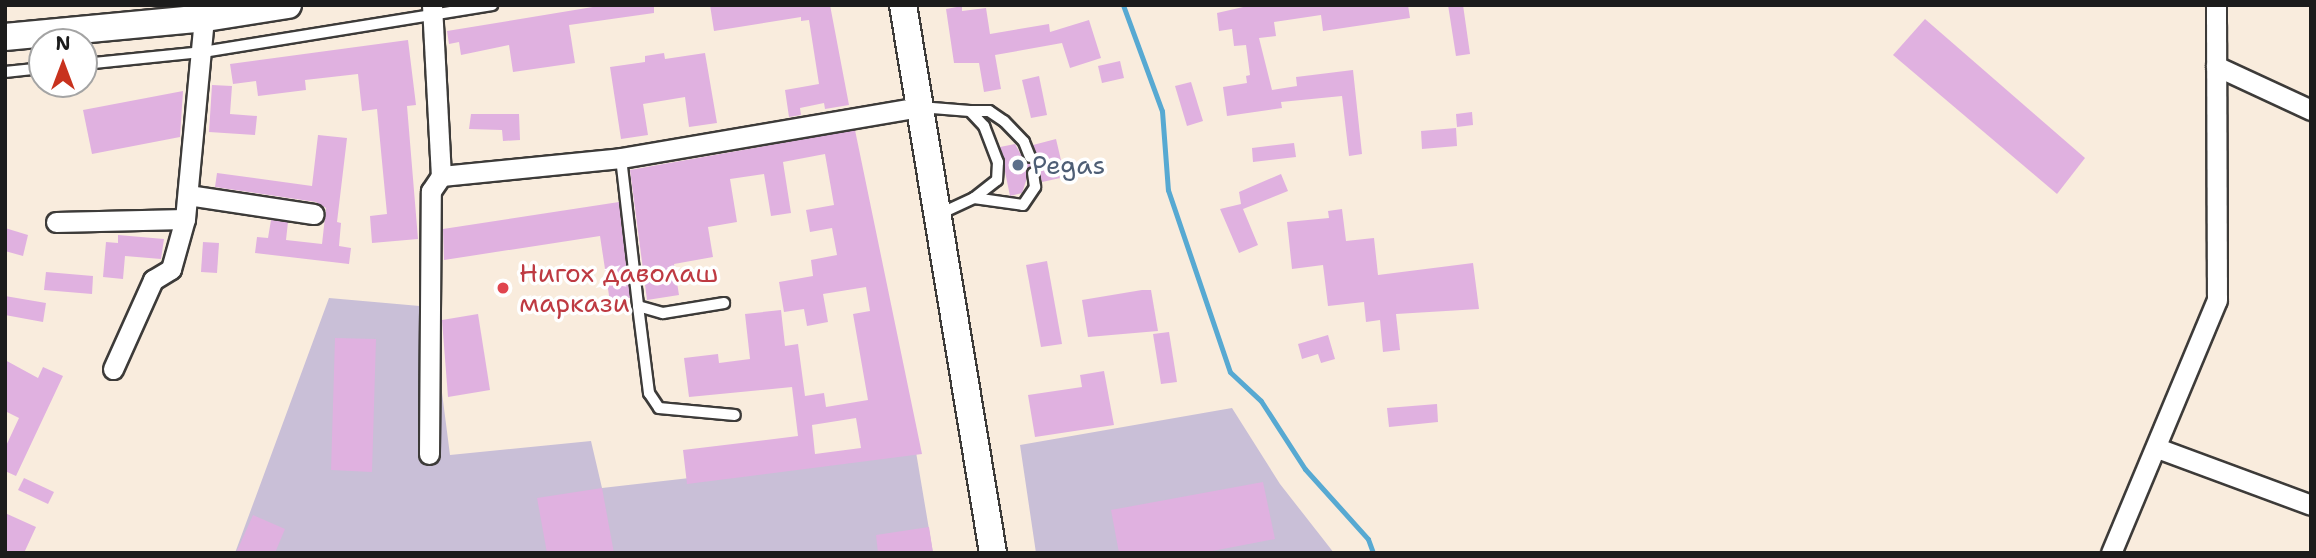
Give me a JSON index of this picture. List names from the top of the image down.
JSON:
{
  "places": ["Pegas", "Нигох даволаш маркази"],
  "north": "top"
}
